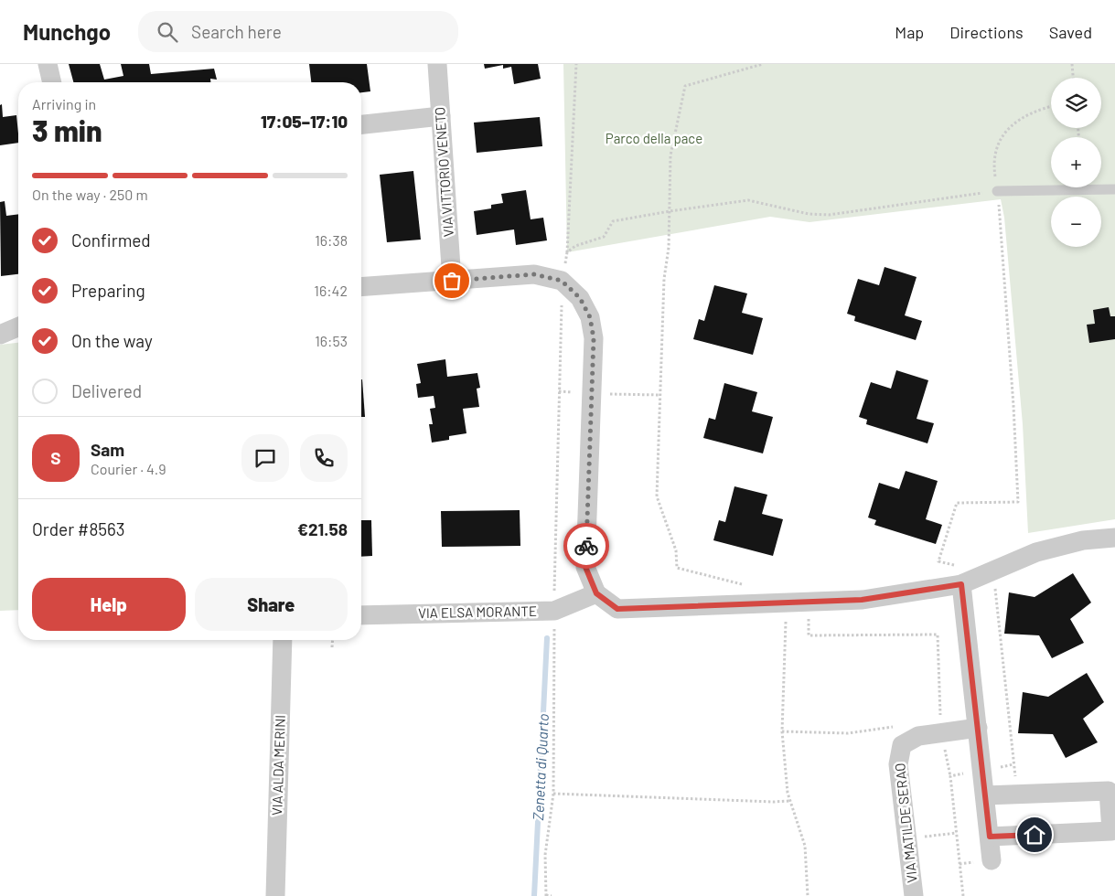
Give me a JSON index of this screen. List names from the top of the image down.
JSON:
{
  "streets": {
    "street": [
      "VIA VITTORIO VENETO",
      "VIA ELSA MORANTE",
      "VIA ALDA MERINI",
      "VIA MATILDE SERAO"
    ]
  },
  "water": ["Zenetta di Quarto"],
  "parks": ["Parco della pace"],
  "page": {
    "header": "Munchgo",
    "search": "Search here",
    "nav": ["Map", "Directions", "Saved"],
    "map_buttons": ["+", "−"],
    "heading": ["3 min", "Arriving in", "17:05–17:10"],
    "panel": [
      "Sam",
      "Courier · 4.9",
      "Order #8563",
      "€21.58"
    ],
    "bar": "On the way · 250 m",
    "list": [
      ["Confirmed", "16:38"],
      ["Preparing", "16:42"],
      ["On the way", "16:53"],
      "Delivered"
    ],
    "round": "S",
    "buttons": ["Help", "Share"]
  }
}
